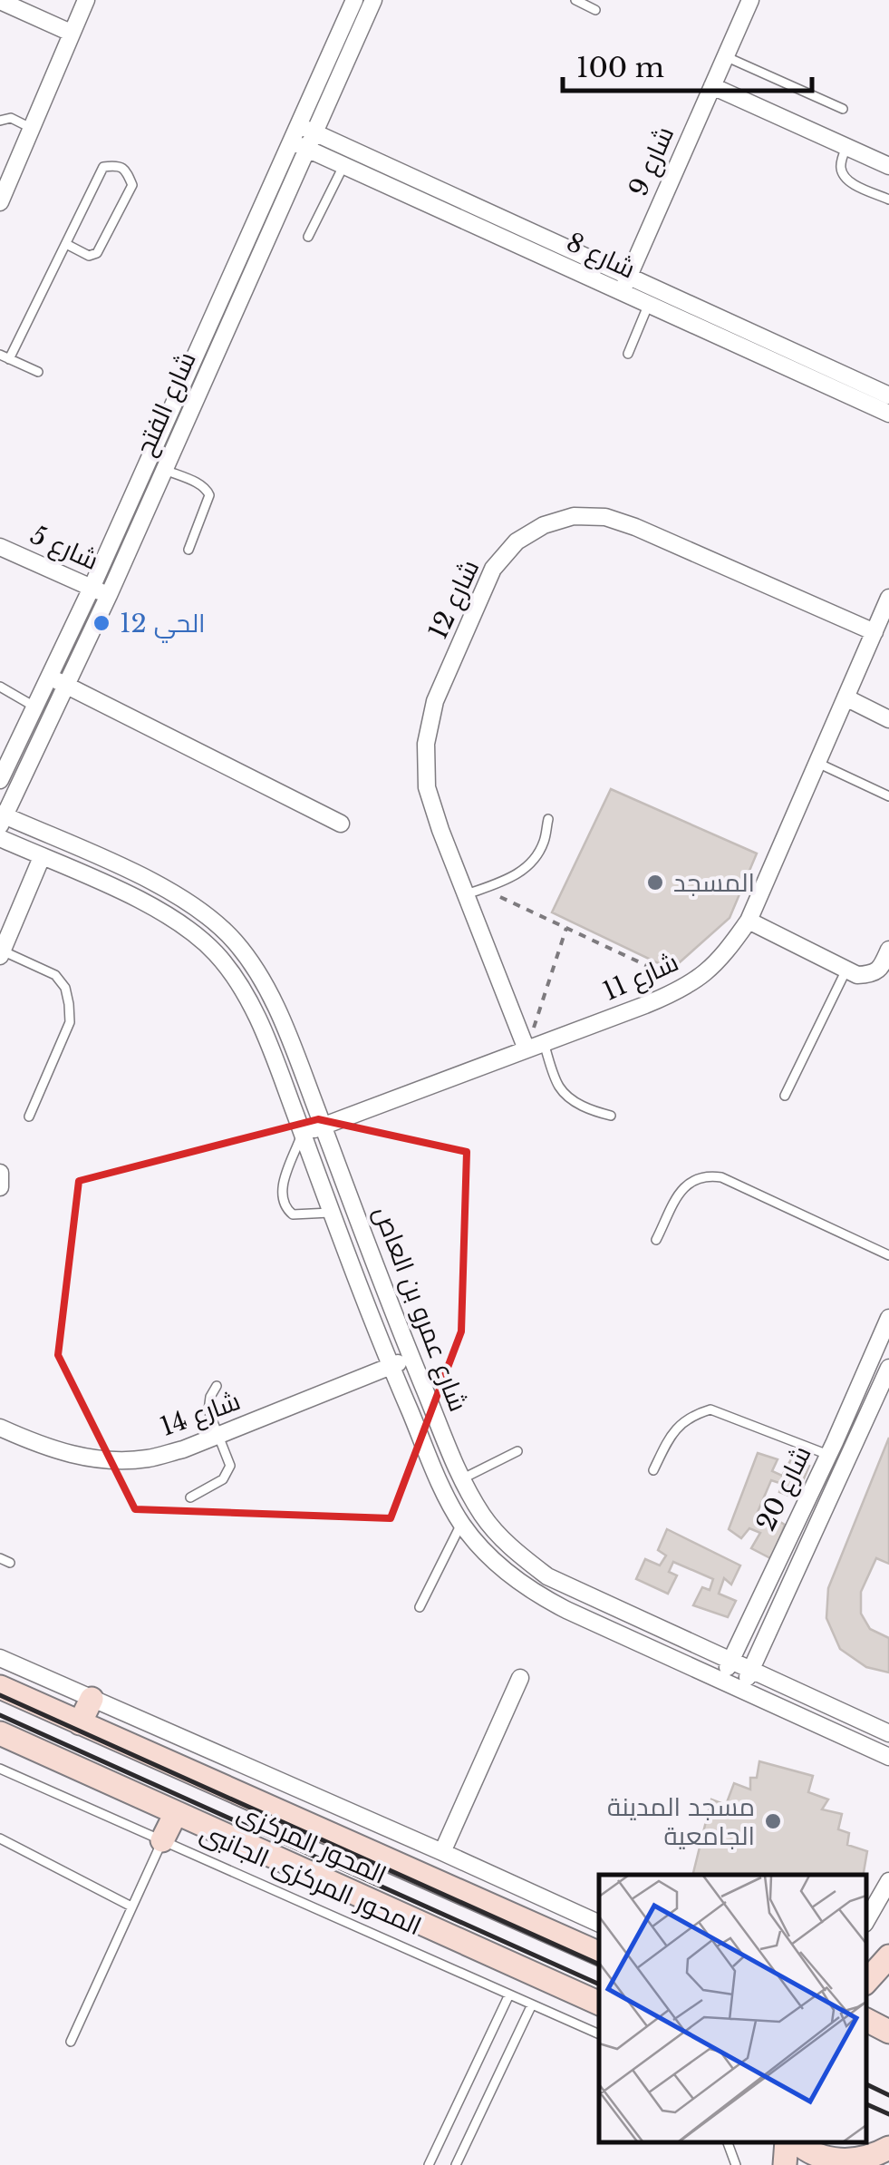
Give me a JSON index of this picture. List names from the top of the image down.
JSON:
{
  "streets": {
    "main road": ["المحور المركزى"],
    "street": [
      "شارع 9",
      "شارع 8",
      "شارع الفتح",
      "شارع 5",
      "شارع 12",
      "شارع 11",
      "شارع عمرو بن العاص",
      "شارع 14",
      "شارع 20"
    ],
    "lane": ["المحور المركزى الجانبى"]
  },
  "crossings": [
    ["شارع 9", "شارع 8"],
    ["شارع 8", "شارع الفتح"],
    ["شارع الفتح", "شارع 5"],
    ["شارع الفتح", "شارع عمرو بن العاص"],
    ["شارع 12", "شارع 11"],
    ["شارع 11", "شارع عمرو بن العاص"],
    ["شارع عمرو بن العاص", "شارع 14"],
    ["شارع عمرو بن العاص", "شارع 20"]
  ],
  "places": ["الحي 12", "المسجد", "مسجد المدينة الجامعية"],
  "scale_bar": "100 m"
}
